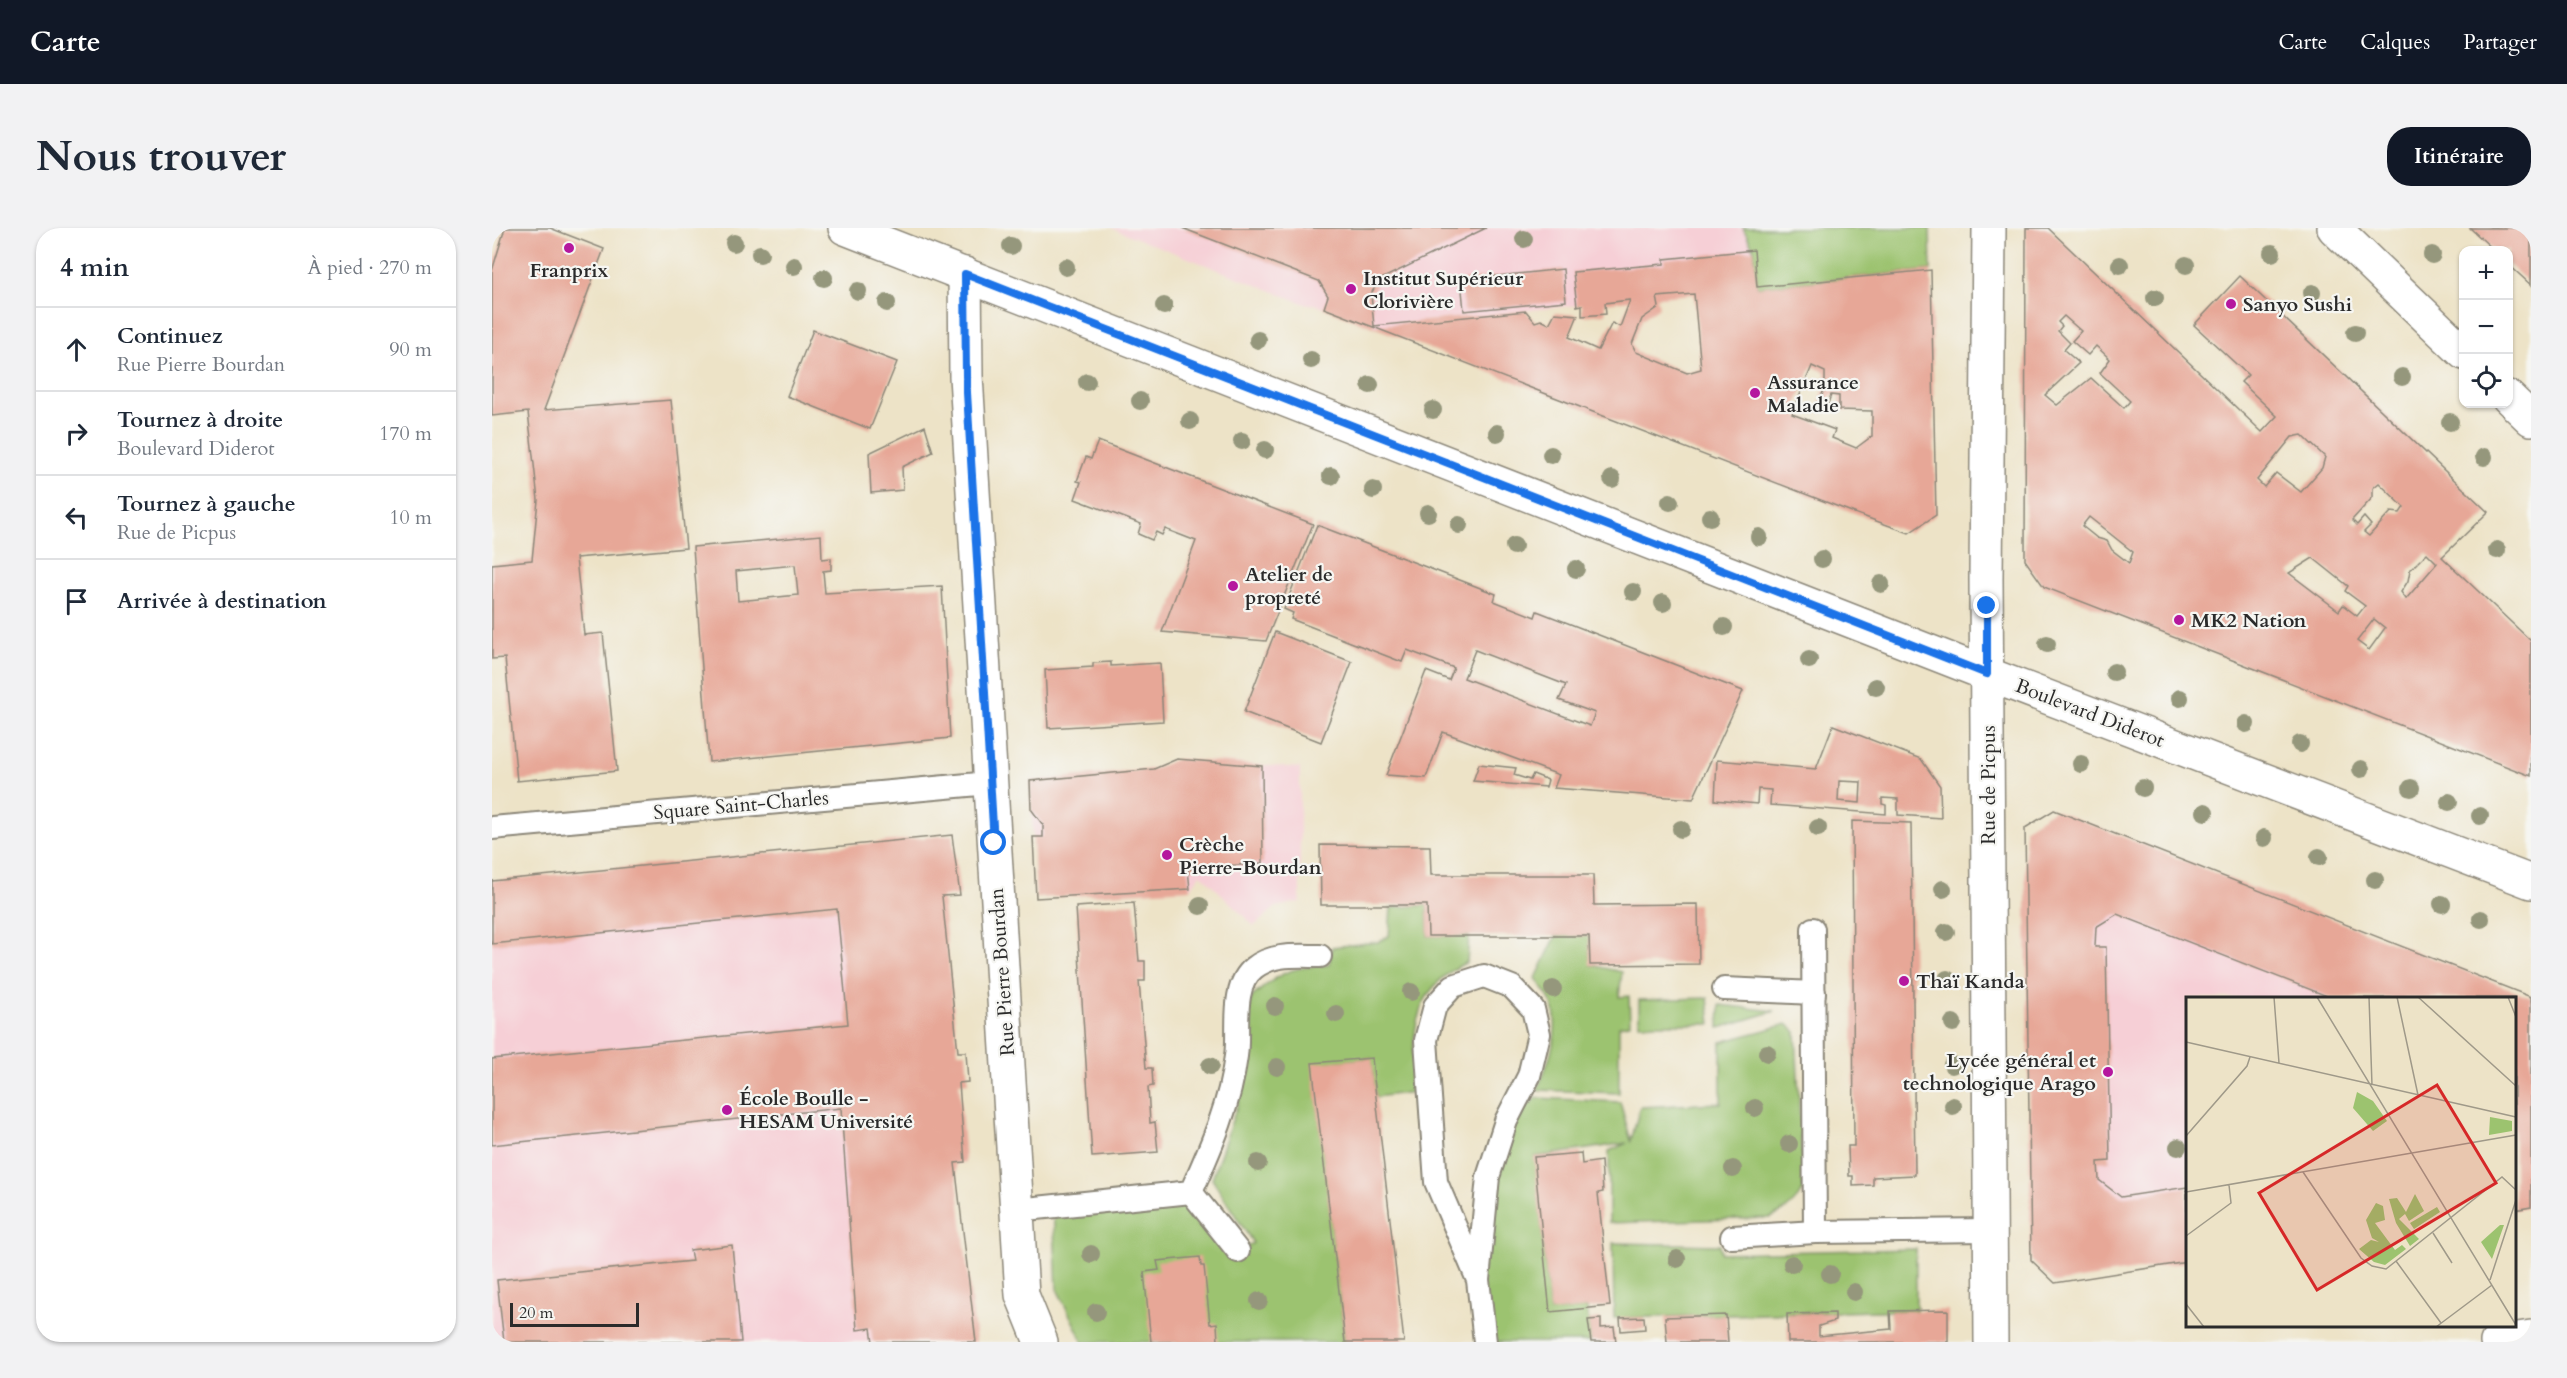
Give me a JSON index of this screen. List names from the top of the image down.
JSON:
{
  "streets": {
    "street": ["Boulevard Diderot", "Rue de Picpus", "Rue Pierre Bourdan"],
    "lane": ["Square Saint-Charles"]
  },
  "crossings": [
    ["Boulevard Diderot", "Rue de Picpus"],
    ["Boulevard Diderot", "Rue Pierre Bourdan"],
    ["Square Saint-Charles", "Rue Pierre Bourdan"]
  ],
  "places": [
    "Franprix",
    "Institut Supérieur Clorivière",
    "Sanyo Sushi",
    "Assurance Maladie",
    "Atelier de propreté",
    "MK2 Nation",
    "Crèche Pierre-Bourdan",
    "Thaï Kanda",
    "Lycée général et technologique Arago",
    "École Boulle - HESAM Université"
  ],
  "scale_bar": "20 m",
  "page": {
    "header": "Carte",
    "nav": ["Carte", "Calques", "Partager"],
    "buttons": "Itinéraire",
    "title": "Nous trouver",
    "heading": ["4 min", "À pied · 270 m"],
    "map_buttons": ["+", "−"],
    "list": [
      ["Continuez", "Rue Pierre Bourdan", "90 m"],
      ["Tournez à droite", "Boulevard Diderot", "170 m"],
      ["Tournez à gauche", "Rue de Picpus", "10 m"],
      "Arrivée à destination"
    ],
    "scale": "20 m"
  }
}
